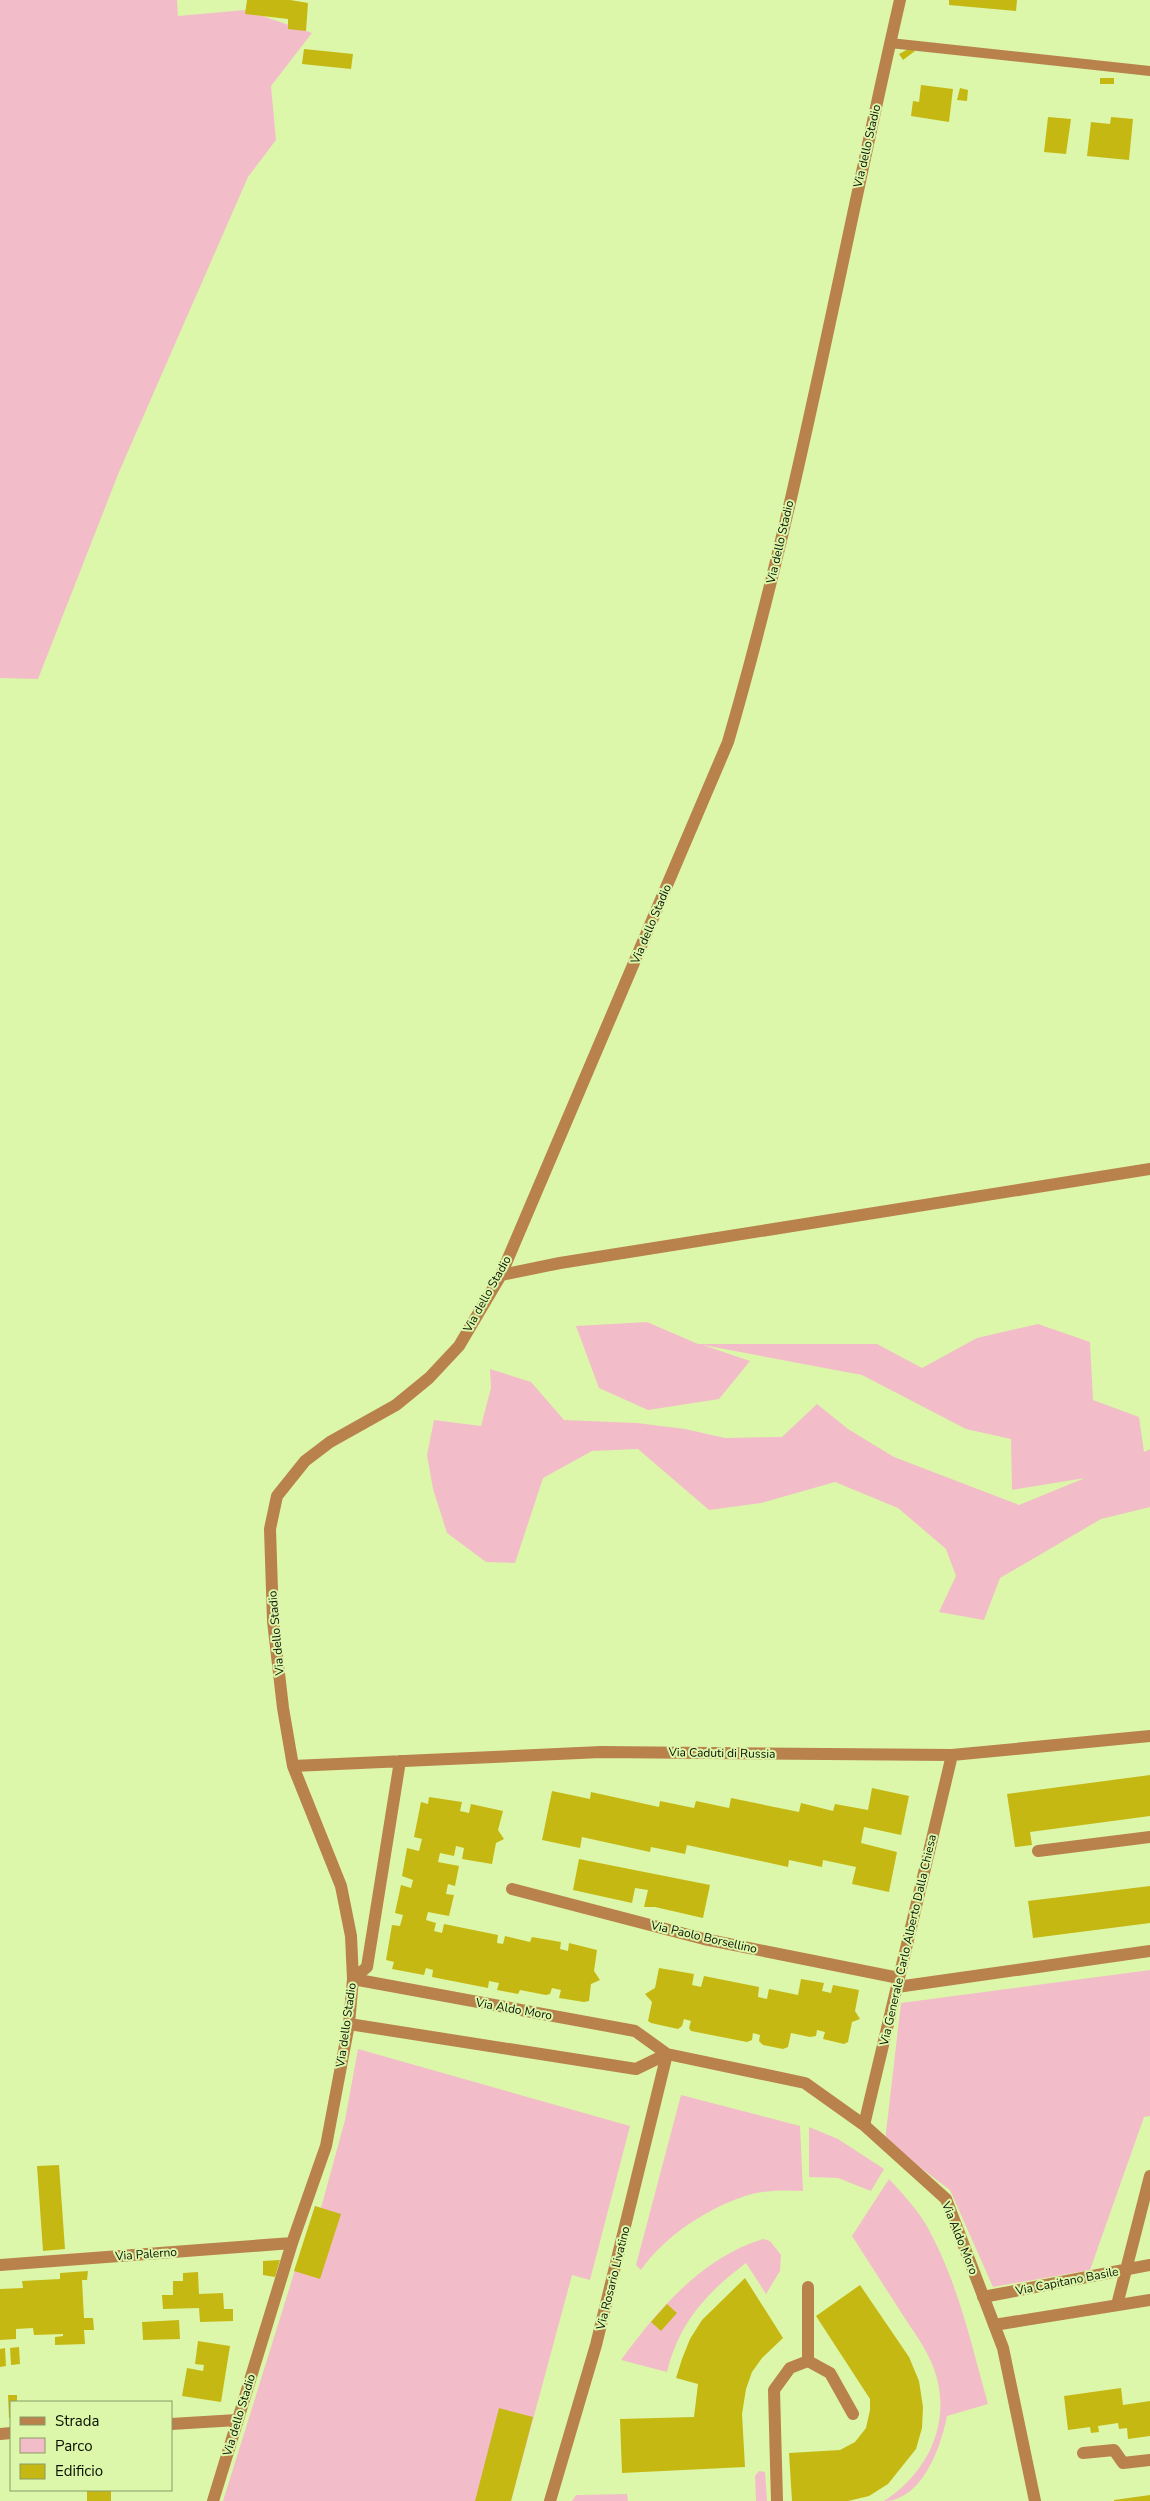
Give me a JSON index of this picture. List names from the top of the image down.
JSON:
{
  "streets": {
    "street": [
      "Via dello Stadio",
      "Via Caduti di Russia",
      "Via Paolo Borsellino",
      "Via Generale Carlo Alberto Dalla Chiesa",
      "Via Aldo Moro",
      "Via Palerno",
      "Via Rosario Livatino",
      "Via Capitano Basile"
    ]
  },
  "crossings": [
    ["Via dello Stadio", "Via Caduti di Russia"],
    ["Via dello Stadio", "Via Aldo Moro"],
    ["Via dello Stadio", "Via Palerno"],
    ["Via Caduti di Russia", "Via Generale Carlo Alberto Dalla Chiesa"],
    ["Via Paolo Borsellino", "Via Generale Carlo Alberto Dalla Chiesa"],
    ["Via Generale Carlo Alberto Dalla Chiesa", "Via Aldo Moro"],
    ["Via Aldo Moro", "Via Rosario Livatino"],
    ["Via Aldo Moro", "Via Capitano Basile"]
  ],
  "legend": ["Strada", "Parco", "Edificio"]
}
